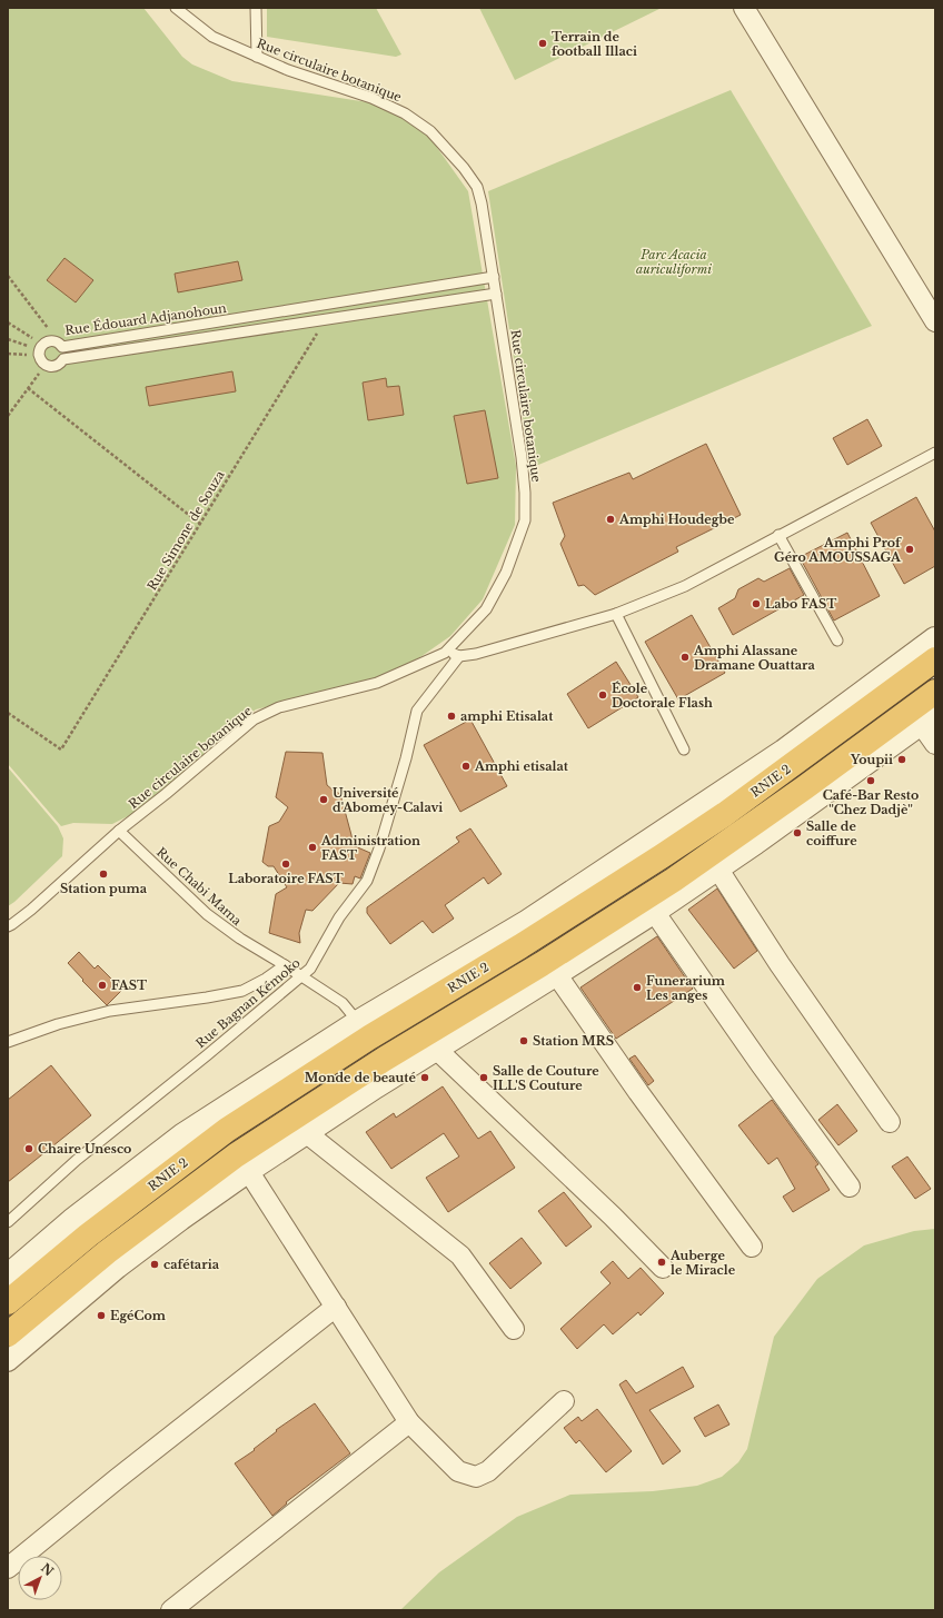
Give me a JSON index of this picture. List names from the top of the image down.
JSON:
{
  "streets": {
    "highway": ["RNIE 2"],
    "lane": [
      "Rue circulaire botanique",
      "Rue Édouard Adjanohoun",
      "Rue Chabi Mama",
      "Rue Bagnan Kémoko"
    ],
    "path": ["Rue Simone de Souza"]
  },
  "crossings": [
    ["Rue circulaire botanique", "Rue Édouard Adjanohoun"],
    ["Rue circulaire botanique", "Rue Chabi Mama"],
    ["RNIE 2", "Rue Chabi Mama"],
    ["Rue Chabi Mama", "Rue Bagnan Kémoko"]
  ],
  "parks": ["Parc Acacia auriculiformi"],
  "places": [
    "Terrain de football Illaci",
    "Amphi Houdegbe",
    "Amphi Prof Géro AMOUSSAGA",
    "Labo FAST",
    "Amphi Alassane Dramane Ouattara",
    "École Doctorale Flash",
    "amphi Etisalat",
    "Youpii",
    "Amphi etisalat",
    "Café-Bar Resto ''Chez Dadjè''",
    "Université d'Abomey-Calavi",
    "Salle de coiffure",
    "Administration FAST",
    "Laboratoire FAST",
    "Station puma",
    "FAST",
    "Funerarium Les anges",
    "Station MRS",
    "Monde de beauté",
    "Salle de Couture ILL'S Couture",
    "Chaire Unesco",
    "Auberge le Miracle",
    "cafétaria",
    "EgéCom"
  ],
  "north": "top right"
}
